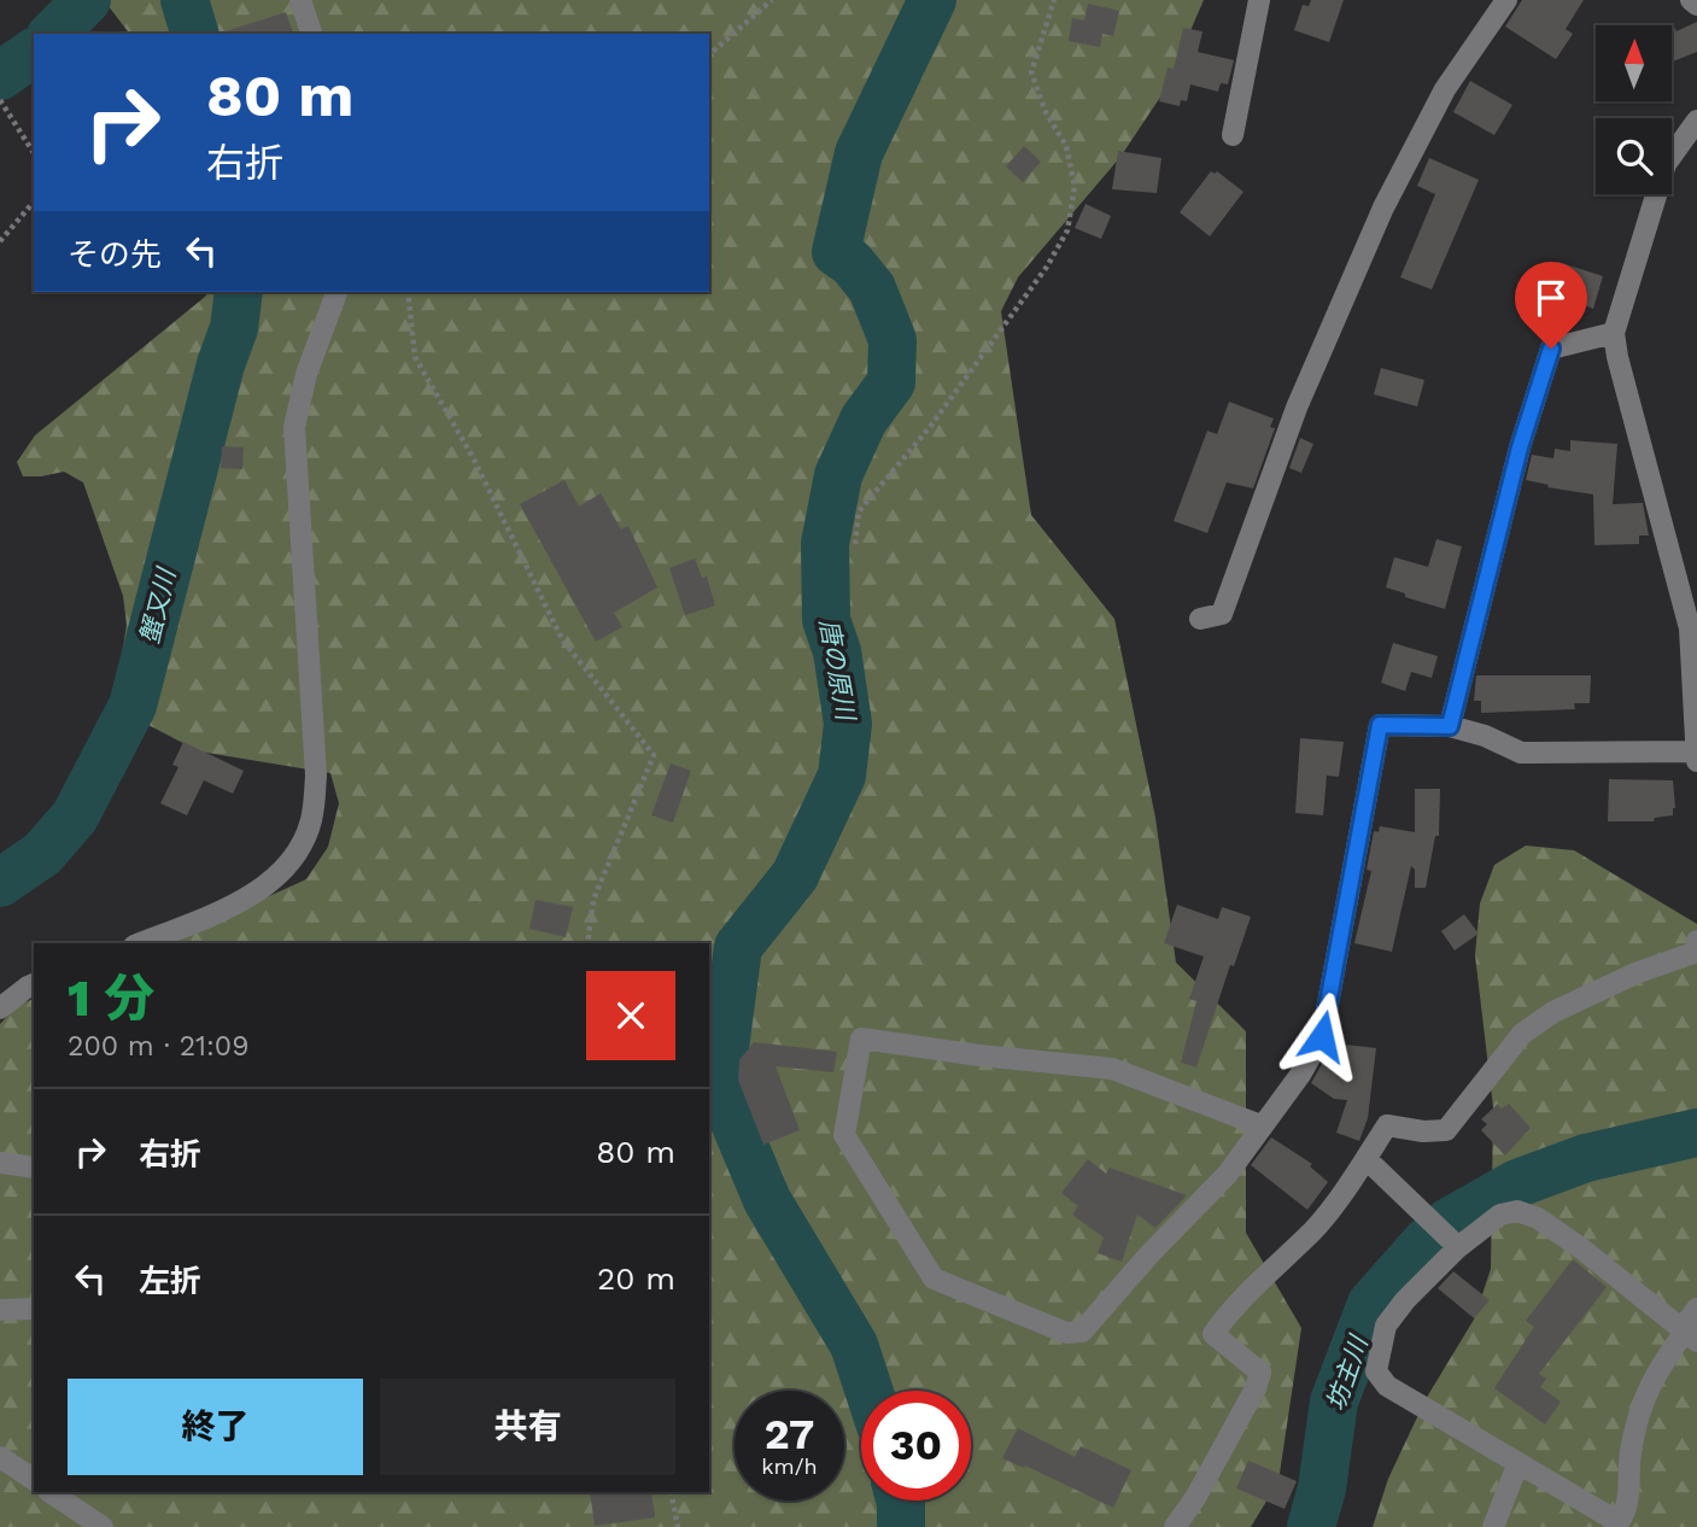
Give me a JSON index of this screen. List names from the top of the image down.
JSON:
{
  "water": ["蟹又川", "唐の原川", "坊主川"],
  "north": "top",
  "page": {
    "turn": ["80 m", "右折"],
    "then": "その先",
    "heading": ["1 分", "200 m · 21:09"],
    "list": [
      {
        "name": "右折",
        "value": "80 m"
      },
      {
        "name": "左折",
        "value": "20 m"
      }
    ],
    "buttons": ["終了", "共有"],
    "speed": "27 km/h",
    "limit": "30"
  }
}
